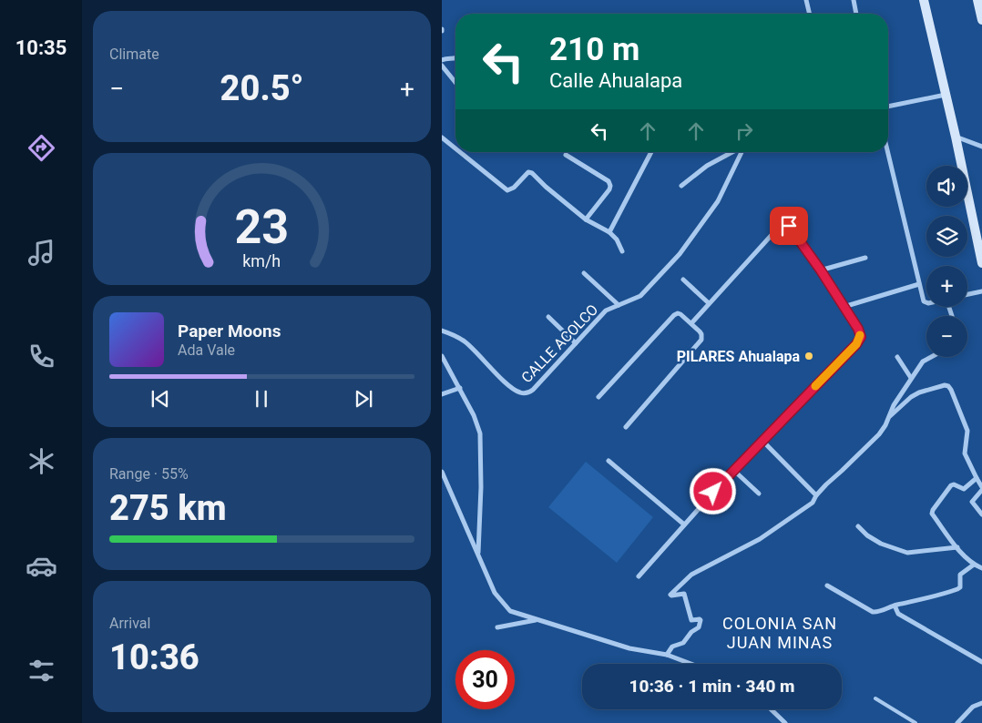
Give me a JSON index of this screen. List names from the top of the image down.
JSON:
{
  "streets": {
    "street": ["CALLE ACOLCO"]
  },
  "districts": ["COLONIA SAN JUAN MINAS"],
  "places": ["PILARES Ahualapa"],
  "page": {
    "tabs": "10:35",
    "tile": [
      "Climate",
      ["Range · 55%", "275 km"],
      ["Arrival", "10:36"]
    ],
    "turn": ["210 m", "Calle Ahualapa"],
    "heat": ["−", "20.5°", "+"],
    "map_buttons": ["+", "−"],
    "song": ["Paper Moons", "Ada Vale"],
    "limit": "30",
    "trip": "10:36 · 1 min · 340 m",
    "gauge": ["23", "km/h"]
  }
}
